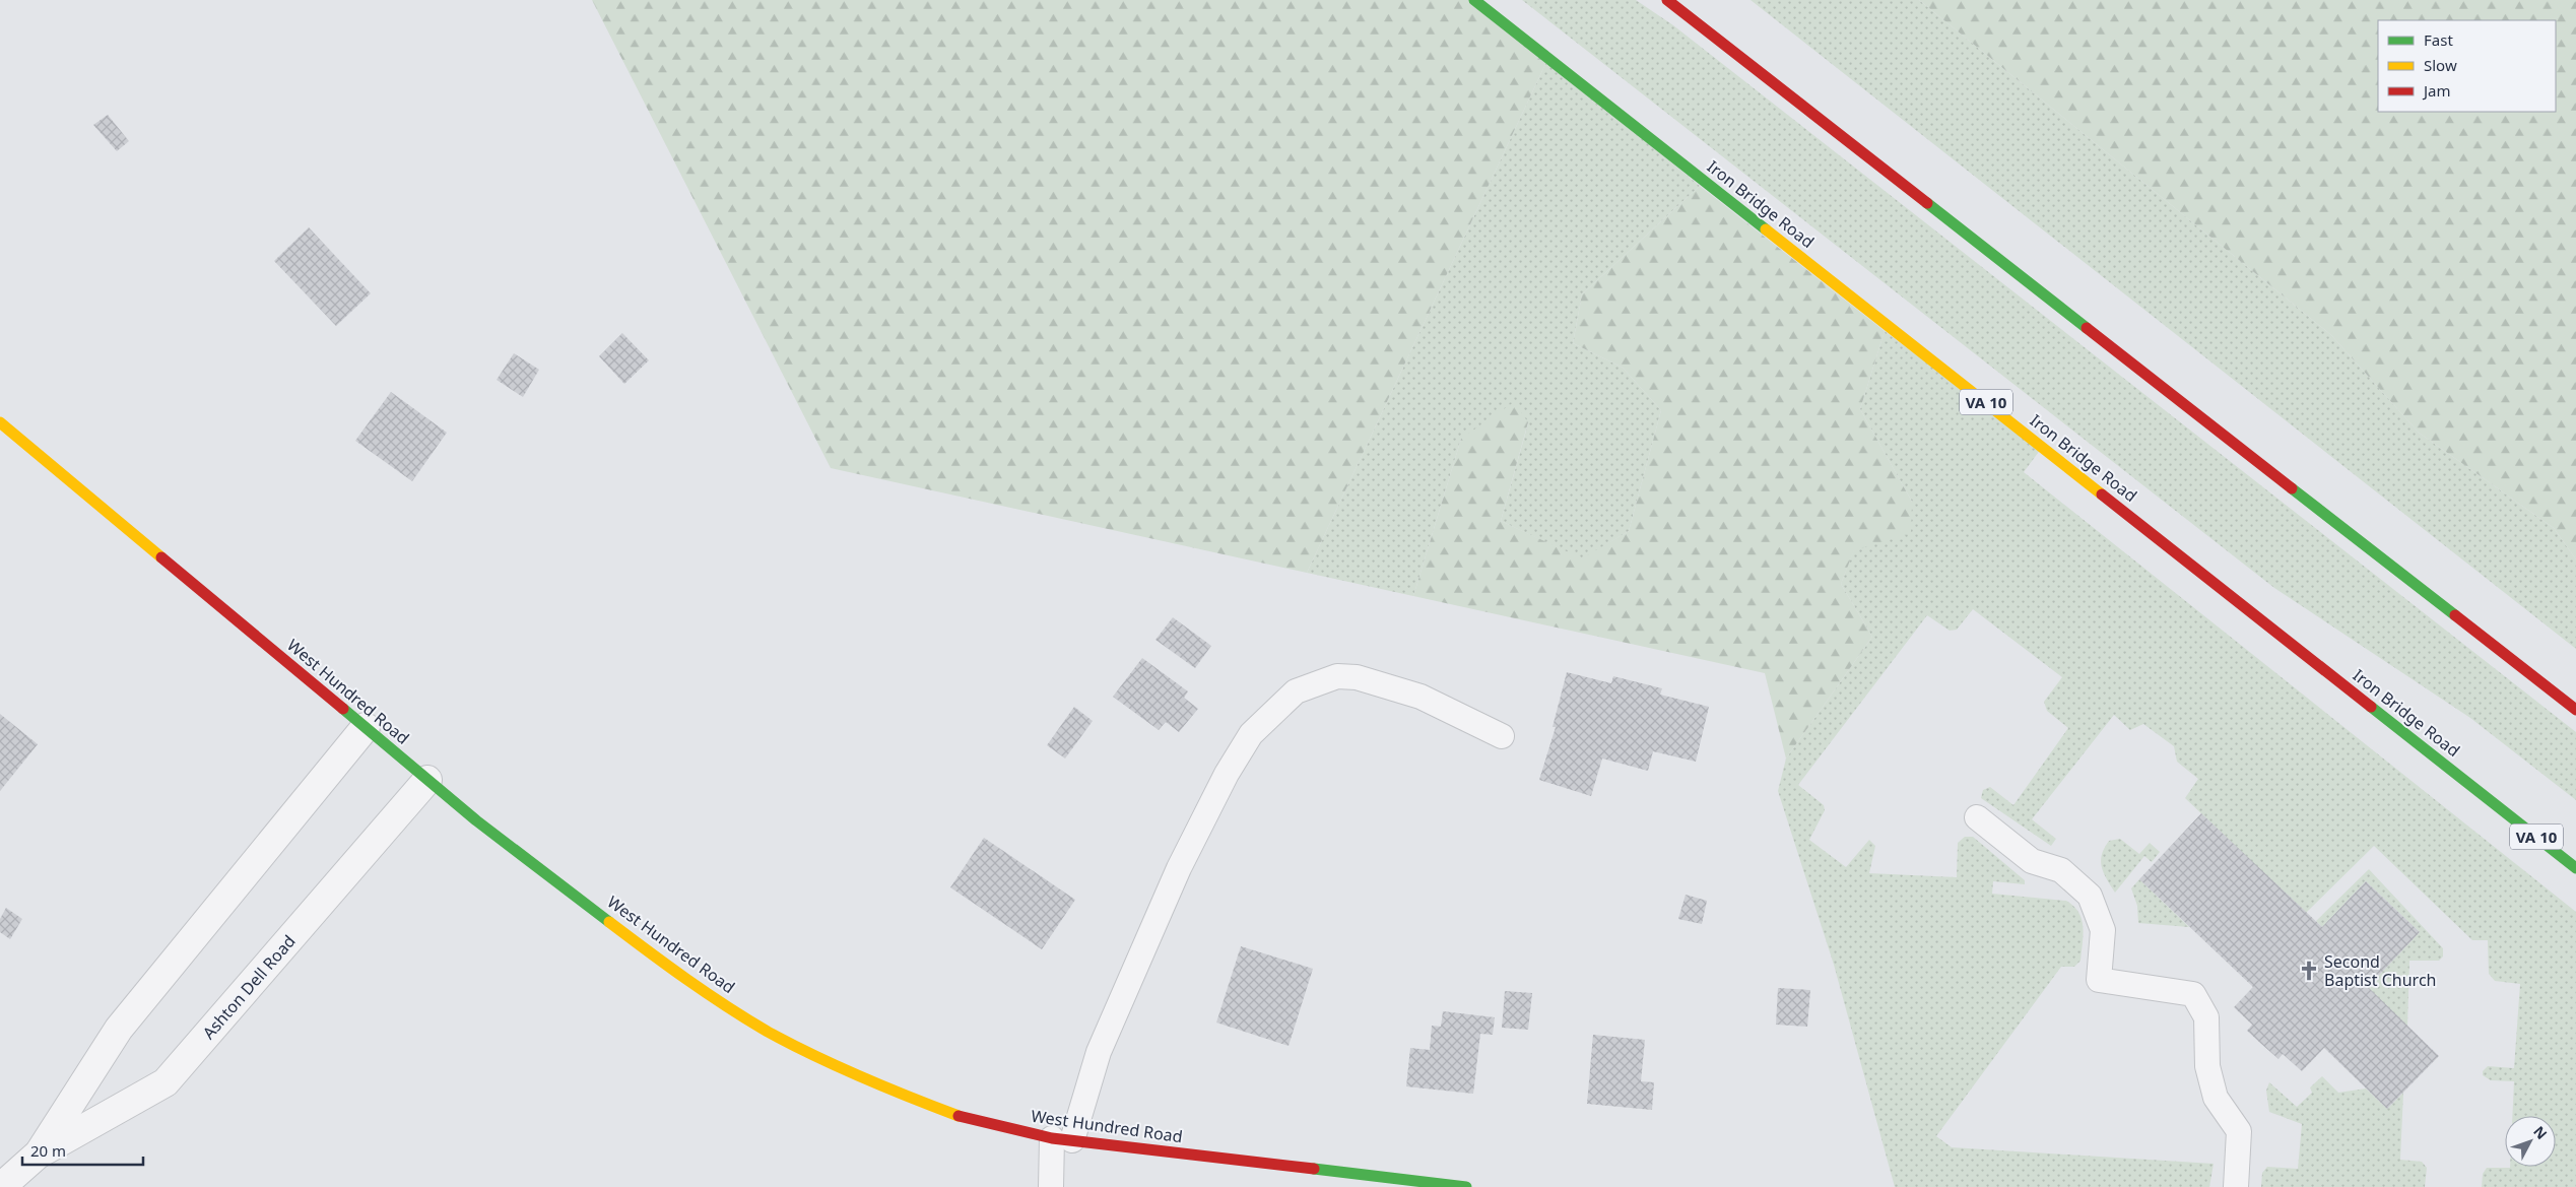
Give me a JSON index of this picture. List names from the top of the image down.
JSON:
{
  "streets": {
    "main road": ["Iron Bridge Road", "VA 10", "West Hundred Road"],
    "street": ["Ashton Dell Road"]
  },
  "crossings": [
    ["West Hundred Road", "Ashton Dell Road"]
  ],
  "places": {
    "church": ["Second Baptist Church"]
  },
  "legend": ["Fast", "Slow", "Jam"],
  "scale_bar": "20 m",
  "north": "top right"
}
